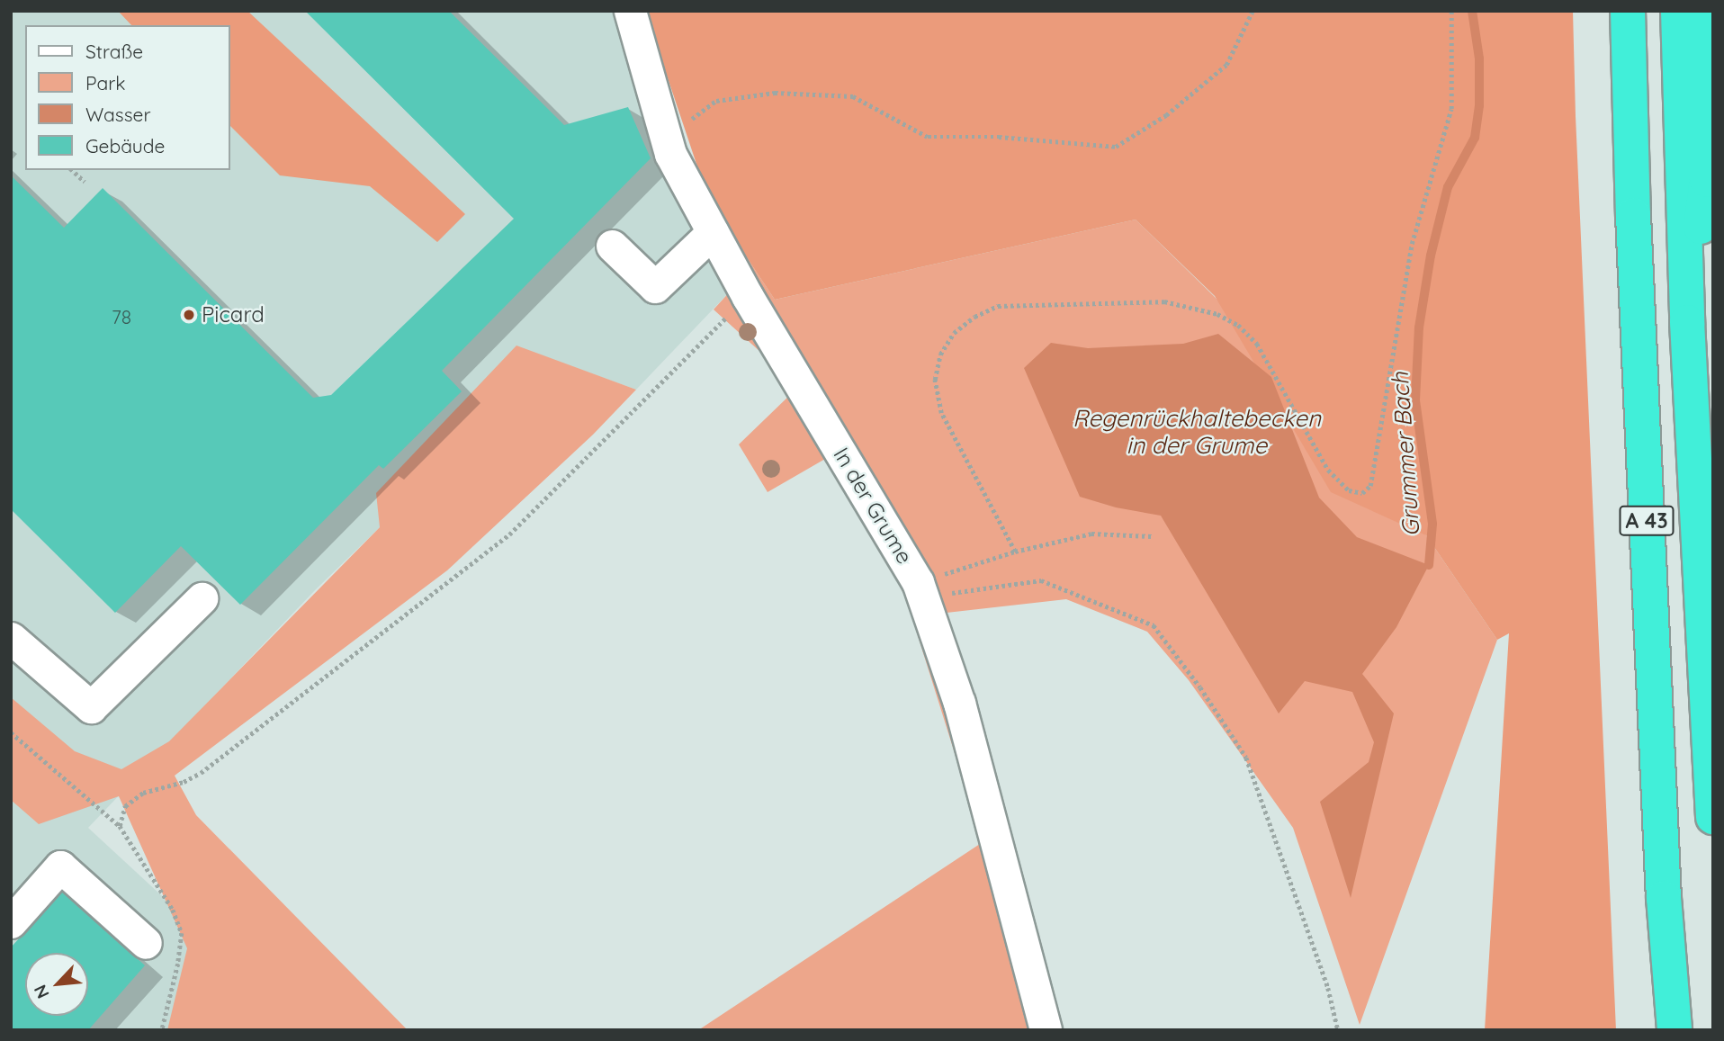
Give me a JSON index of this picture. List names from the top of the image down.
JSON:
{
  "streets": {
    "highway": ["A 43"],
    "lane": ["In der Grume"]
  },
  "water": ["Regenrückhaltebecken in der Grume", "Grummer Bach"],
  "places": ["Picard"],
  "house_numbers": ["78"],
  "legend": [
    "Straße",
    "Park",
    "Wasser",
    "Gebäude"
  ],
  "north": "bottom left"
}
